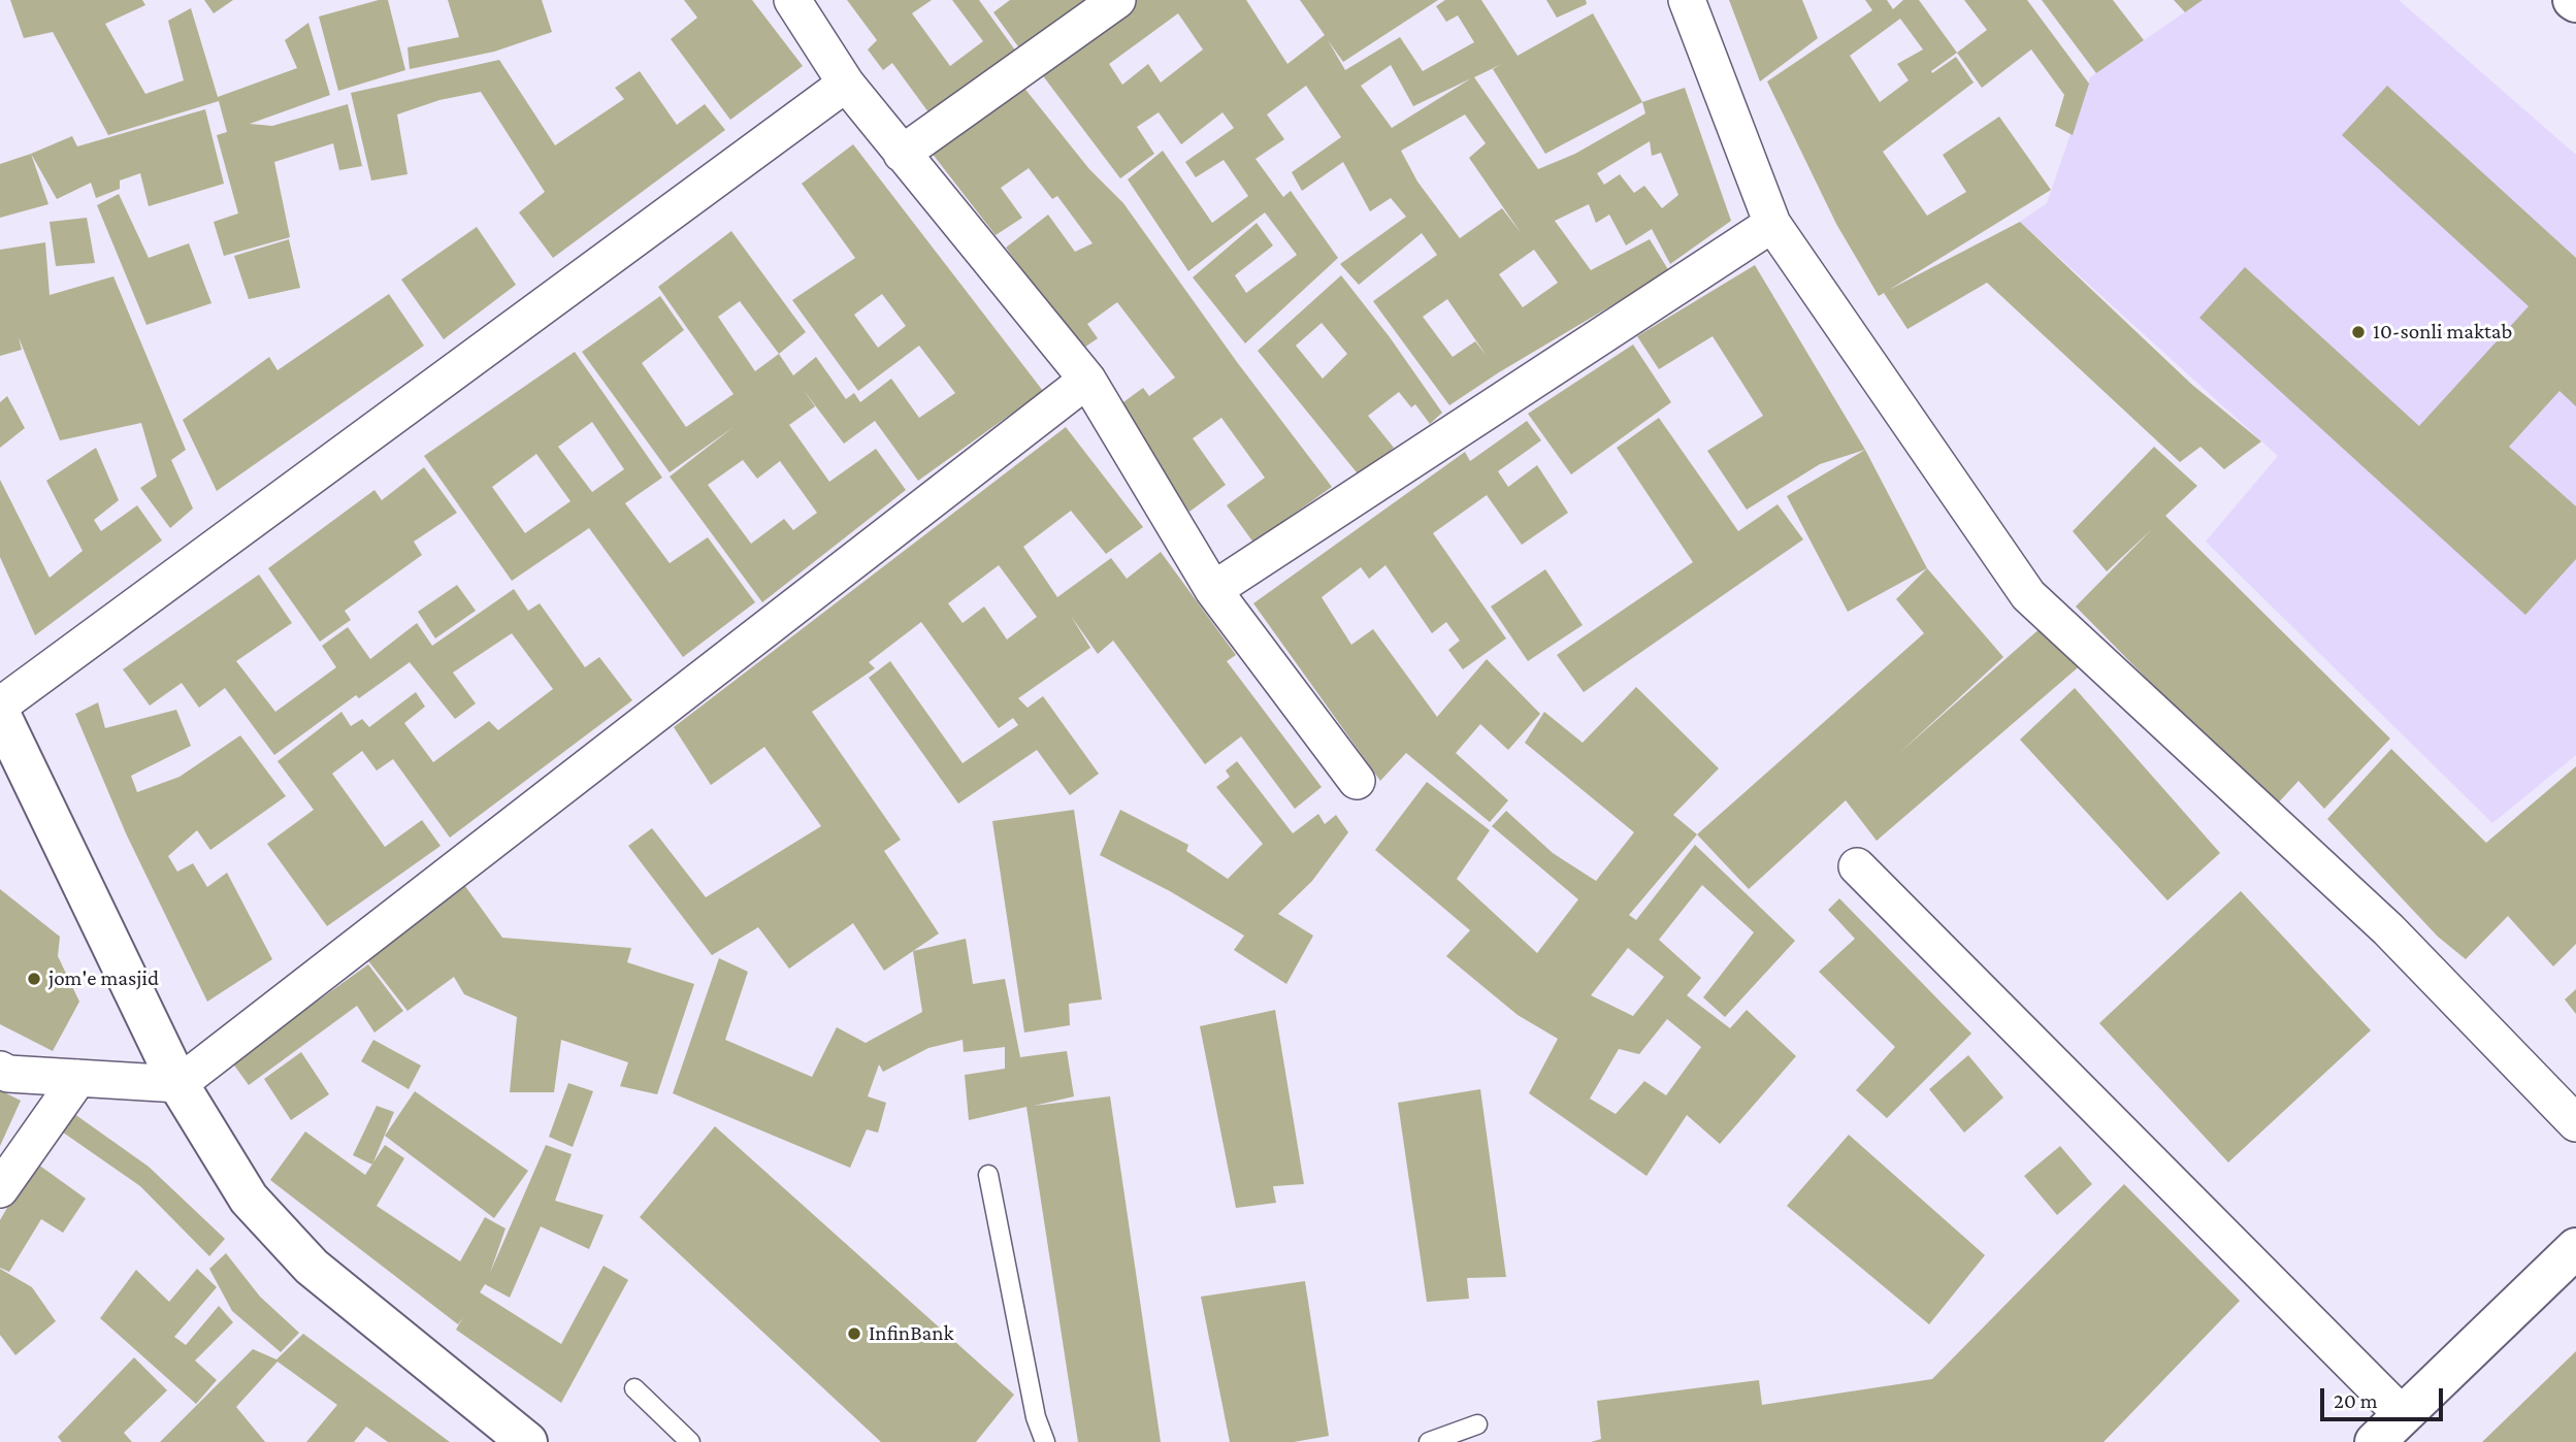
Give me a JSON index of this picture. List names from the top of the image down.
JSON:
{
  "places": ["10-sonli maktab", "jom'e masjid", "InfinBank"],
  "scale_bar": "20 m"
}
